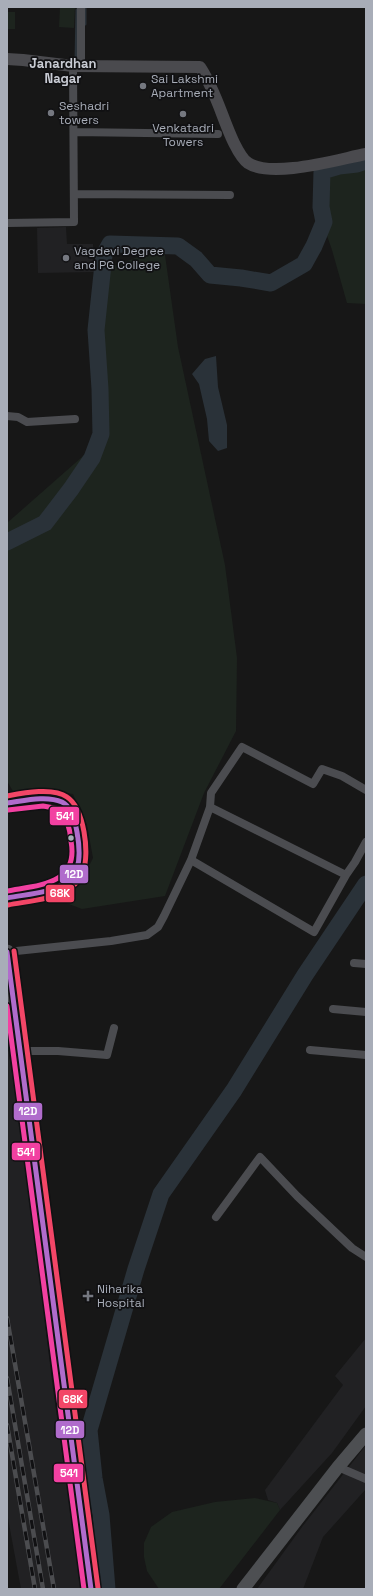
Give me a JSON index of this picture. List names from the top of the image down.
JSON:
{
  "districts": ["Janardhan Nagar"],
  "places": {
    "other": [
      "Sai Lakshmi Apartment",
      "Seshadri towers",
      "Venkatadri Towers",
      "Vagdevi Degree and PG College"
    ],
    "health": ["Niharika Hospital"]
  },
  "lines": ["transit line 68K", "transit line 12D", "transit line 541"]
}
